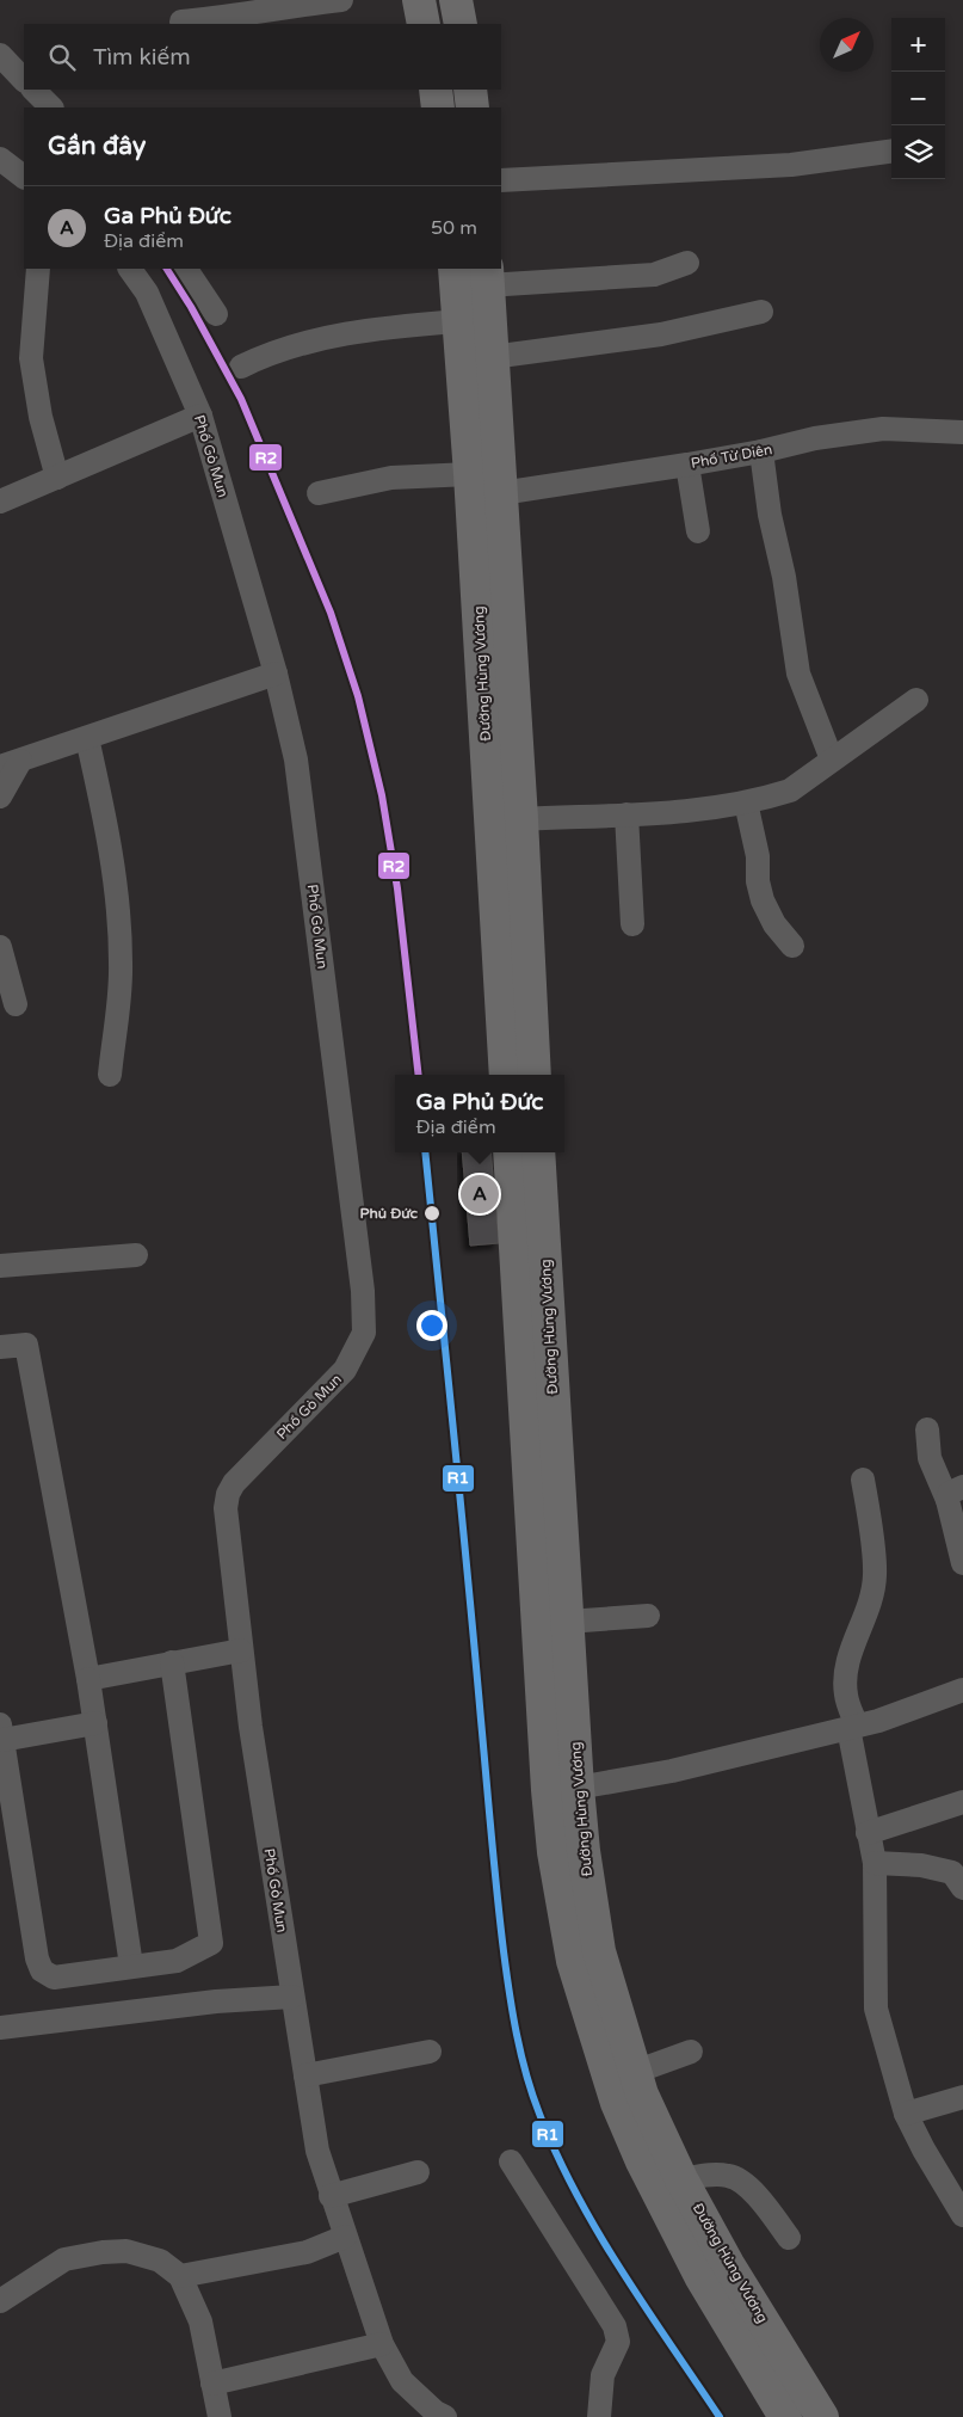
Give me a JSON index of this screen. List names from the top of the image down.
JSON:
{
  "streets": {
    "highway": ["Đường Hùng Vương"],
    "street": ["Phố Gò Mun", "Phố Từ Diên"]
  },
  "crossings": [
    ["Phố Từ Diên", "Đường Hùng Vương"]
  ],
  "places": ["Phủ Đức"],
  "lines": ["transit line R2", "transit line R1"],
  "north": "top right",
  "page": {
    "map_buttons": ["+", "−"],
    "search": "Tìm kiếm",
    "heading": "Gần đây",
    "list": [
      {
        "mark": "A",
        "name": "Ga Phủ Đức",
        "note": "Địa điểm",
        "value": "50 m"
      }
    ],
    "popup": ["Ga Phủ Đức", "Địa điểm"],
    "pins": "A"
  }
}
